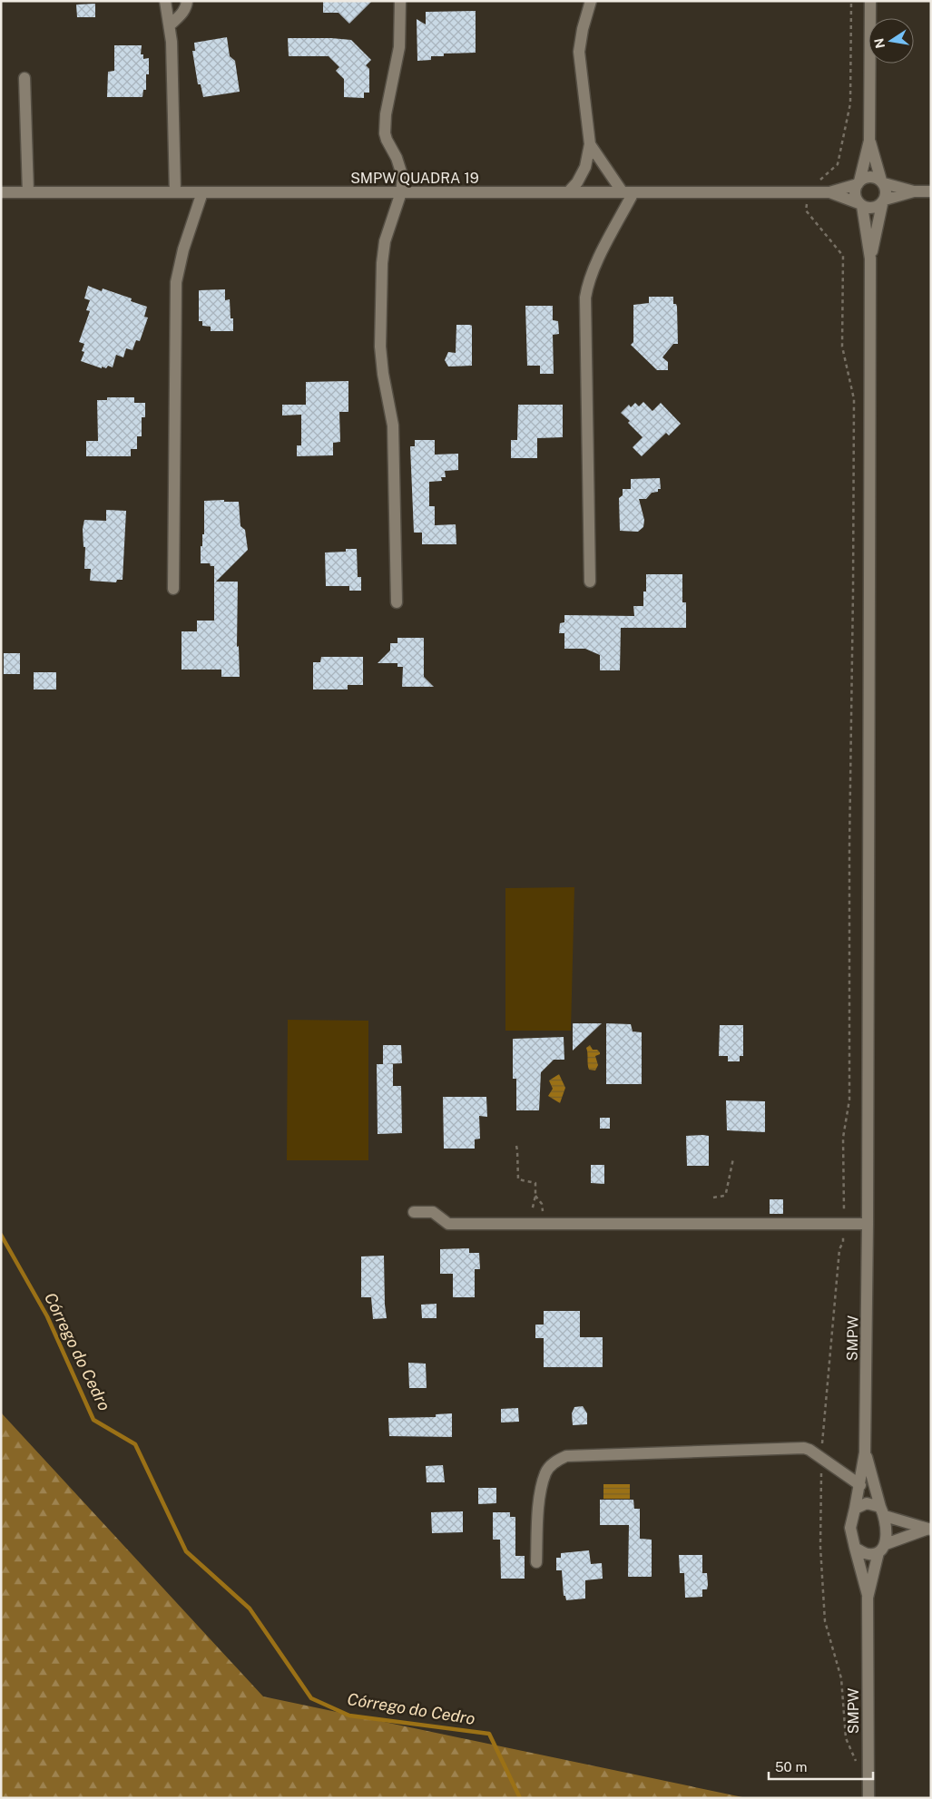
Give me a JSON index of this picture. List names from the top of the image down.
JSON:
{
  "streets": {
    "street": ["SMPW QUADRA 19", "SMPW"]
  },
  "water": ["Córrego do Cedro"],
  "scale_bar": "50 m",
  "north": "left"
}
